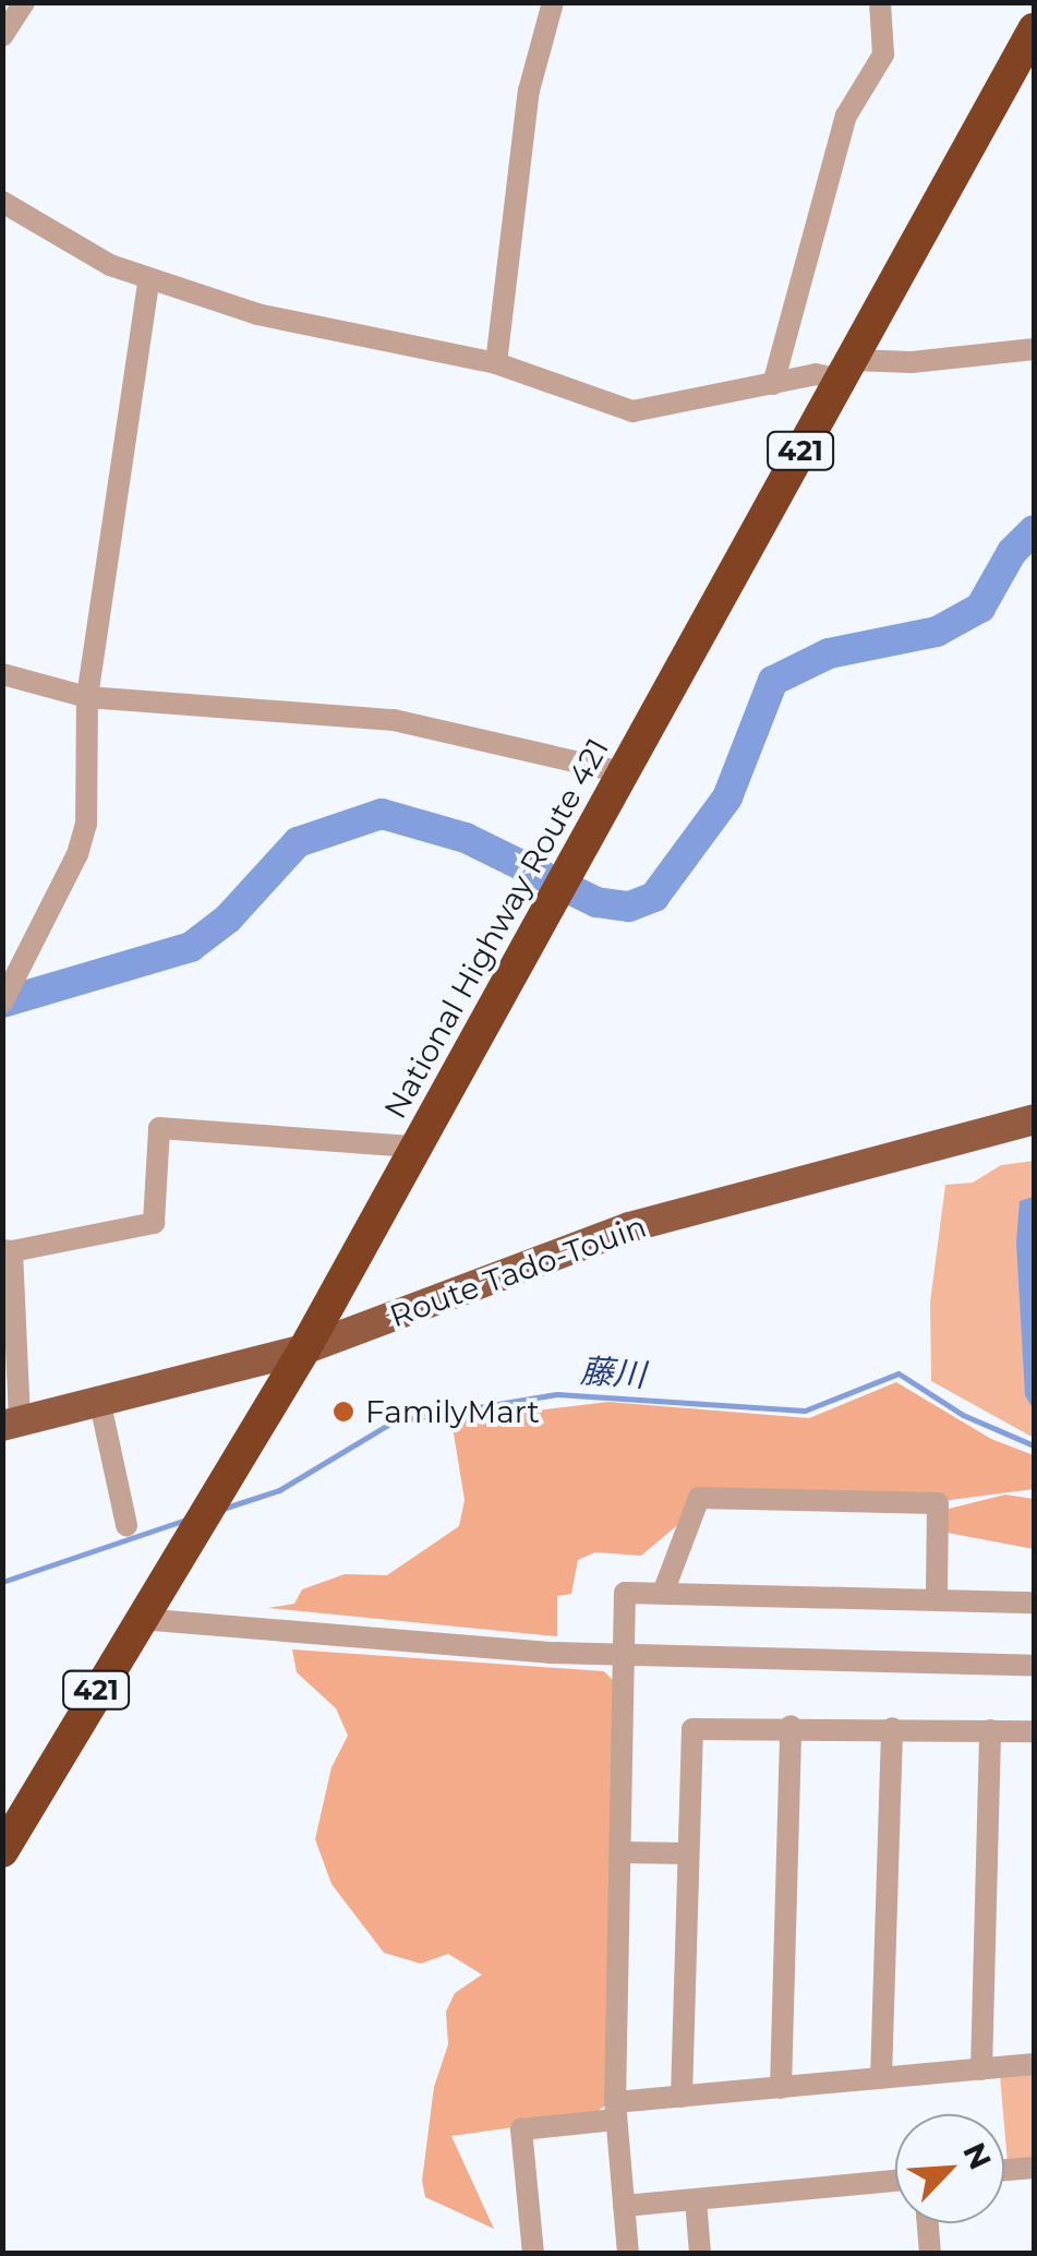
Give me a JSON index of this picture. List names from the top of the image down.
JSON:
{
  "streets": {
    "highway": ["421", "National Highway Route 421"],
    "main road": ["Route Tado-Touin"]
  },
  "crossings": [
    ["National Highway Route 421", "Route Tado-Touin"]
  ],
  "water": ["藤川"],
  "places": ["FamilyMart"],
  "north": "top right"
}
